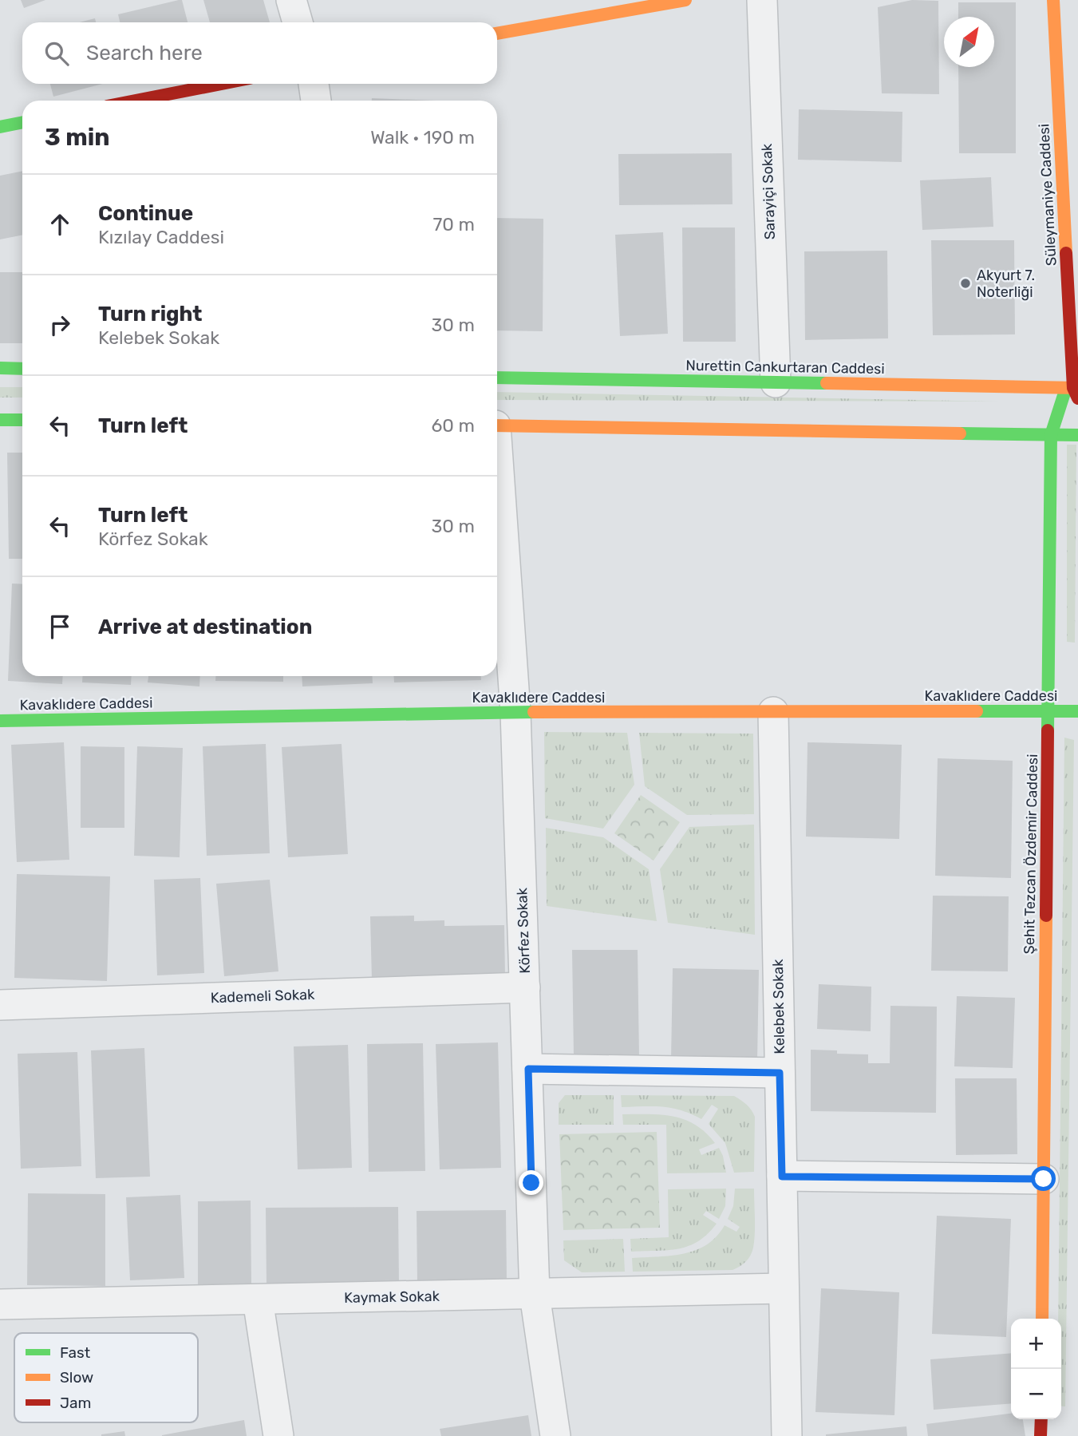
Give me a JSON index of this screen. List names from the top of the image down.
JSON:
{
  "streets": {
    "street": [
      "Sarayiçi Sokak",
      "Süleymaniye Caddesi",
      "Nurettin Cankurtaran Caddesi",
      "Kavaklıdere Caddesi",
      "Şehit Tezcan Özdemir Caddesi",
      "Körfez Sokak",
      "Kademeli Sokak",
      "Kelebek Sokak",
      "Kaymak Sokak"
    ]
  },
  "crossings": [
    ["Sarayiçi Sokak", "Nurettin Cankurtaran Caddesi"],
    ["Süleymaniye Caddesi", "Nurettin Cankurtaran Caddesi"],
    ["Süleymaniye Caddesi", "Şehit Tezcan Özdemir Caddesi"],
    ["Nurettin Cankurtaran Caddesi", "Şehit Tezcan Özdemir Caddesi"],
    ["Kavaklıdere Caddesi", "Şehit Tezcan Özdemir Caddesi"],
    ["Kavaklıdere Caddesi", "Körfez Sokak"],
    ["Kavaklıdere Caddesi", "Kelebek Sokak"],
    ["Körfez Sokak", "Kademeli Sokak"],
    ["Körfez Sokak", "Kaymak Sokak"],
    ["Kelebek Sokak", "Kaymak Sokak"]
  ],
  "places": ["Akyurt 7. Noterliği"],
  "legend": ["Fast", "Slow", "Jam"],
  "north": "top right",
  "page": {
    "search": "Search here",
    "heading": ["3 min", "Walk · 190 m"],
    "list": [
      ["Continue", "Kızılay Caddesi", "70 m"],
      ["Turn right", "Kelebek Sokak", "30 m"],
      ["Turn left", "60 m"],
      ["Turn left", "Körfez Sokak", "30 m"],
      "Arrive at destination"
    ],
    "map_buttons": ["+", "−"]
  }
}
